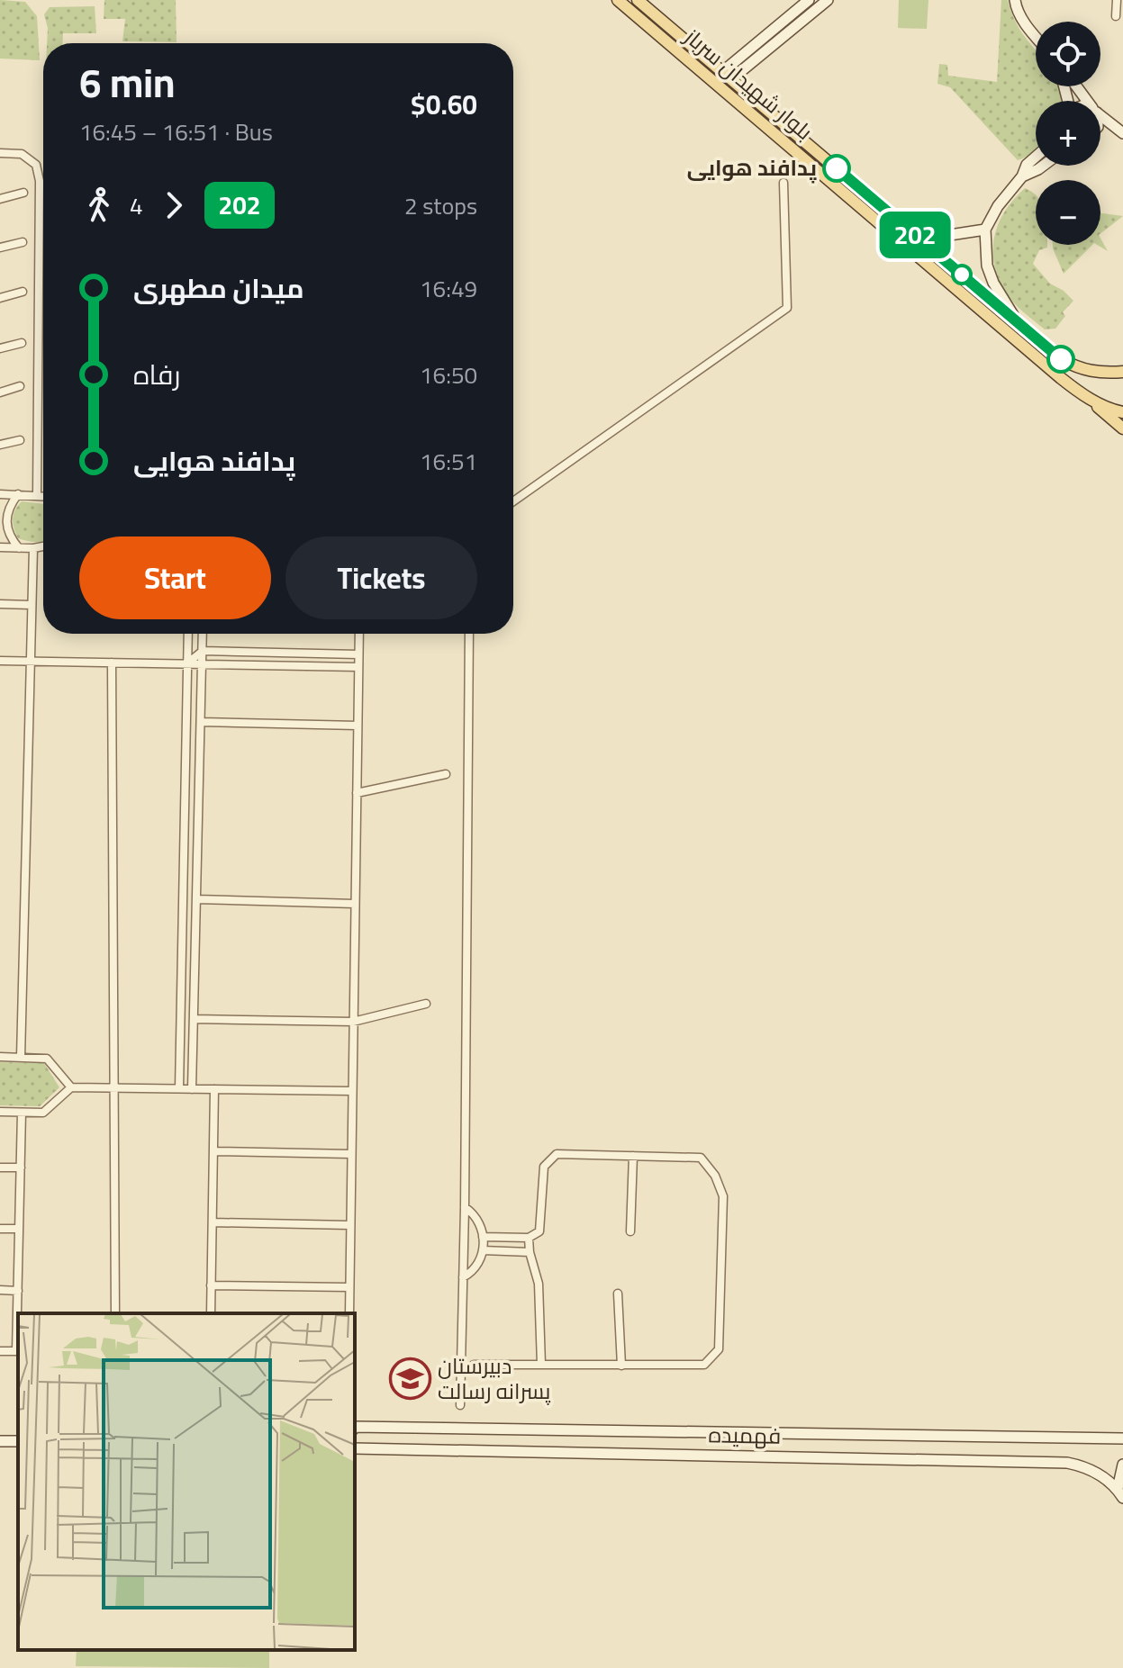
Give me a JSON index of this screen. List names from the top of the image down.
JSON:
{
  "streets": {
    "main road": ["بلوار شهیدان سرباز", "فهمیده"]
  },
  "places": {
    "other": ["پدافند هوایی"],
    "school or university": ["دبیرستان پسرانه رسالت"]
  },
  "lines": ["bus line 202"],
  "page": {
    "on_map": "202",
    "map_buttons": ["+", "−"],
    "heading": ["6 min", "16:45 – 16:51 · Bus", "$0.60"],
    "legs": ["4", "202", "2 stops"],
    "list": [
      {
        "name": "میدان مطهری",
        "value": "16:49"
      },
      {
        "name": "رفاه",
        "value": "16:50"
      },
      {
        "name": "پدافند هوایی",
        "value": "16:51"
      }
    ],
    "buttons": ["Start", "Tickets"]
  }
}
